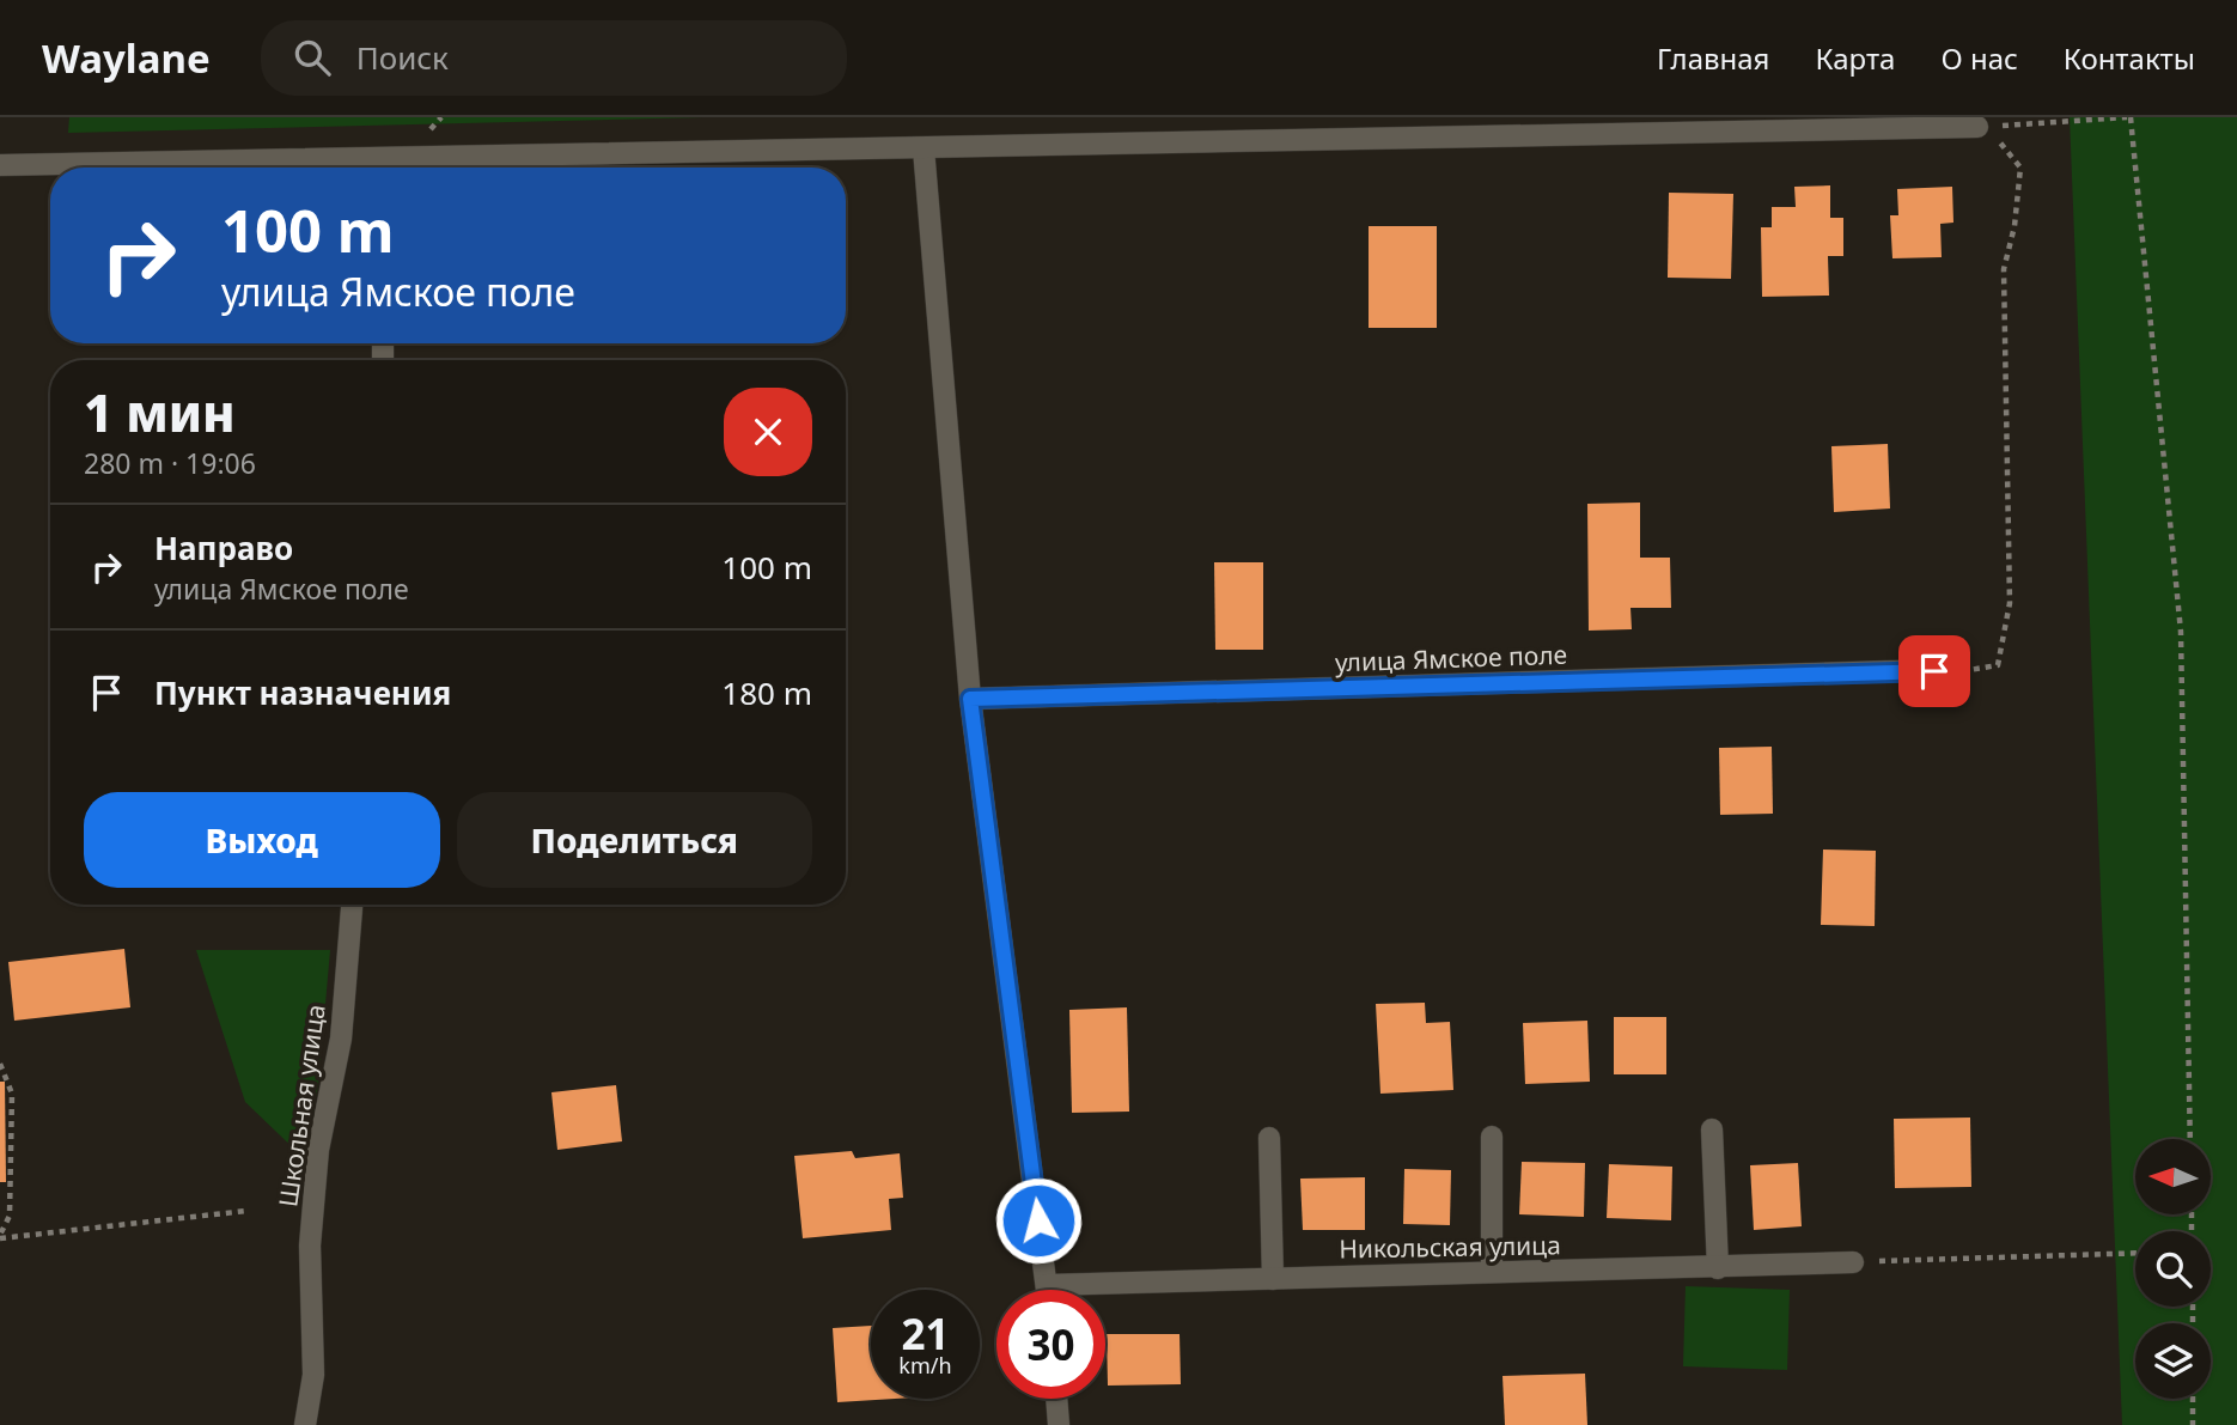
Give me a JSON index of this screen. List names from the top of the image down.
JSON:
{
  "streets": {
    "street": ["улица Ямское поле", "Школьная улица", "Никольская улица"]
  },
  "north": "left",
  "page": {
    "header": "Waylane",
    "search": "Поиск",
    "nav": [
      "Главная",
      "Карта",
      "О нас",
      "Контакты"
    ],
    "turn": ["100 m", "улица Ямское поле"],
    "heading": ["1 мин", "280 m · 19:06"],
    "list": [
      {
        "name": "Направо",
        "note": "улица Ямское поле",
        "value": "100 m"
      },
      {
        "name": "Пункт назначения",
        "value": "180 m"
      }
    ],
    "buttons": ["Выход", "Поделиться"],
    "speed": "21 km/h",
    "limit": "30"
  }
}
